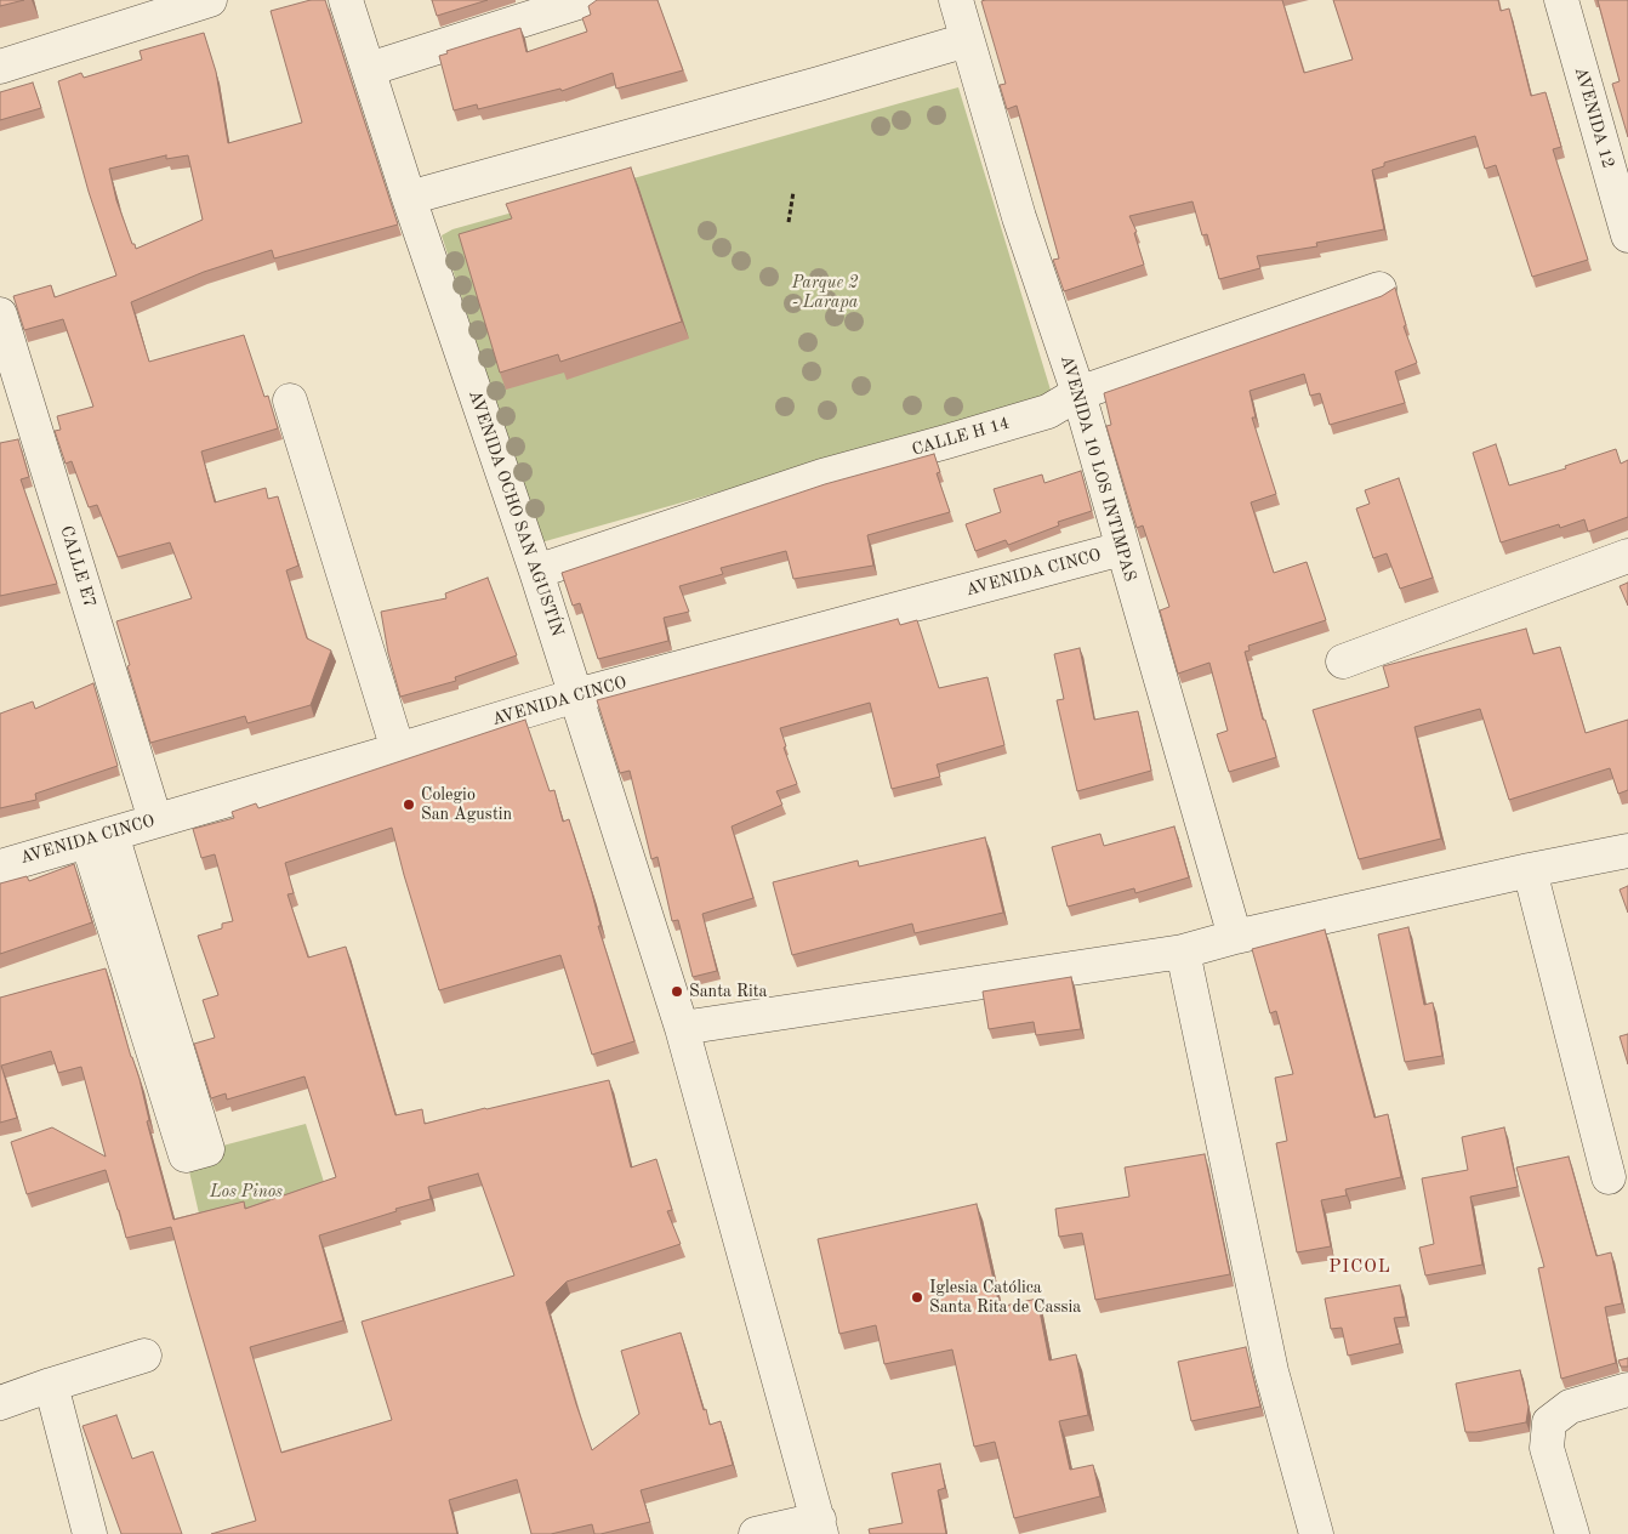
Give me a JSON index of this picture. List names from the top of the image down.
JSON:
{
  "streets": {
    "street": [
      "AVENIDA 12",
      "CALLE H 14",
      "AVENIDA 10 LOS INTIMPAS",
      "AVENIDA OCHO SAN AGUSTÍN",
      "CALLE E7",
      "AVENIDA CINCO"
    ]
  },
  "crossings": [
    ["CALLE H 14", "AVENIDA 10 LOS INTIMPAS"],
    ["CALLE H 14", "AVENIDA OCHO SAN AGUSTÍN"],
    ["AVENIDA 10 LOS INTIMPAS", "AVENIDA CINCO"],
    ["AVENIDA OCHO SAN AGUSTÍN", "AVENIDA CINCO"],
    ["CALLE E7", "AVENIDA CINCO"]
  ],
  "districts": ["PICOL"],
  "parks": ["Parque 2 - Larapa", "Los Pinos"],
  "places": ["Colegio San Agustin", "Santa Rita", "Iglesia Católica Santa Rita de Cassia"]
}
